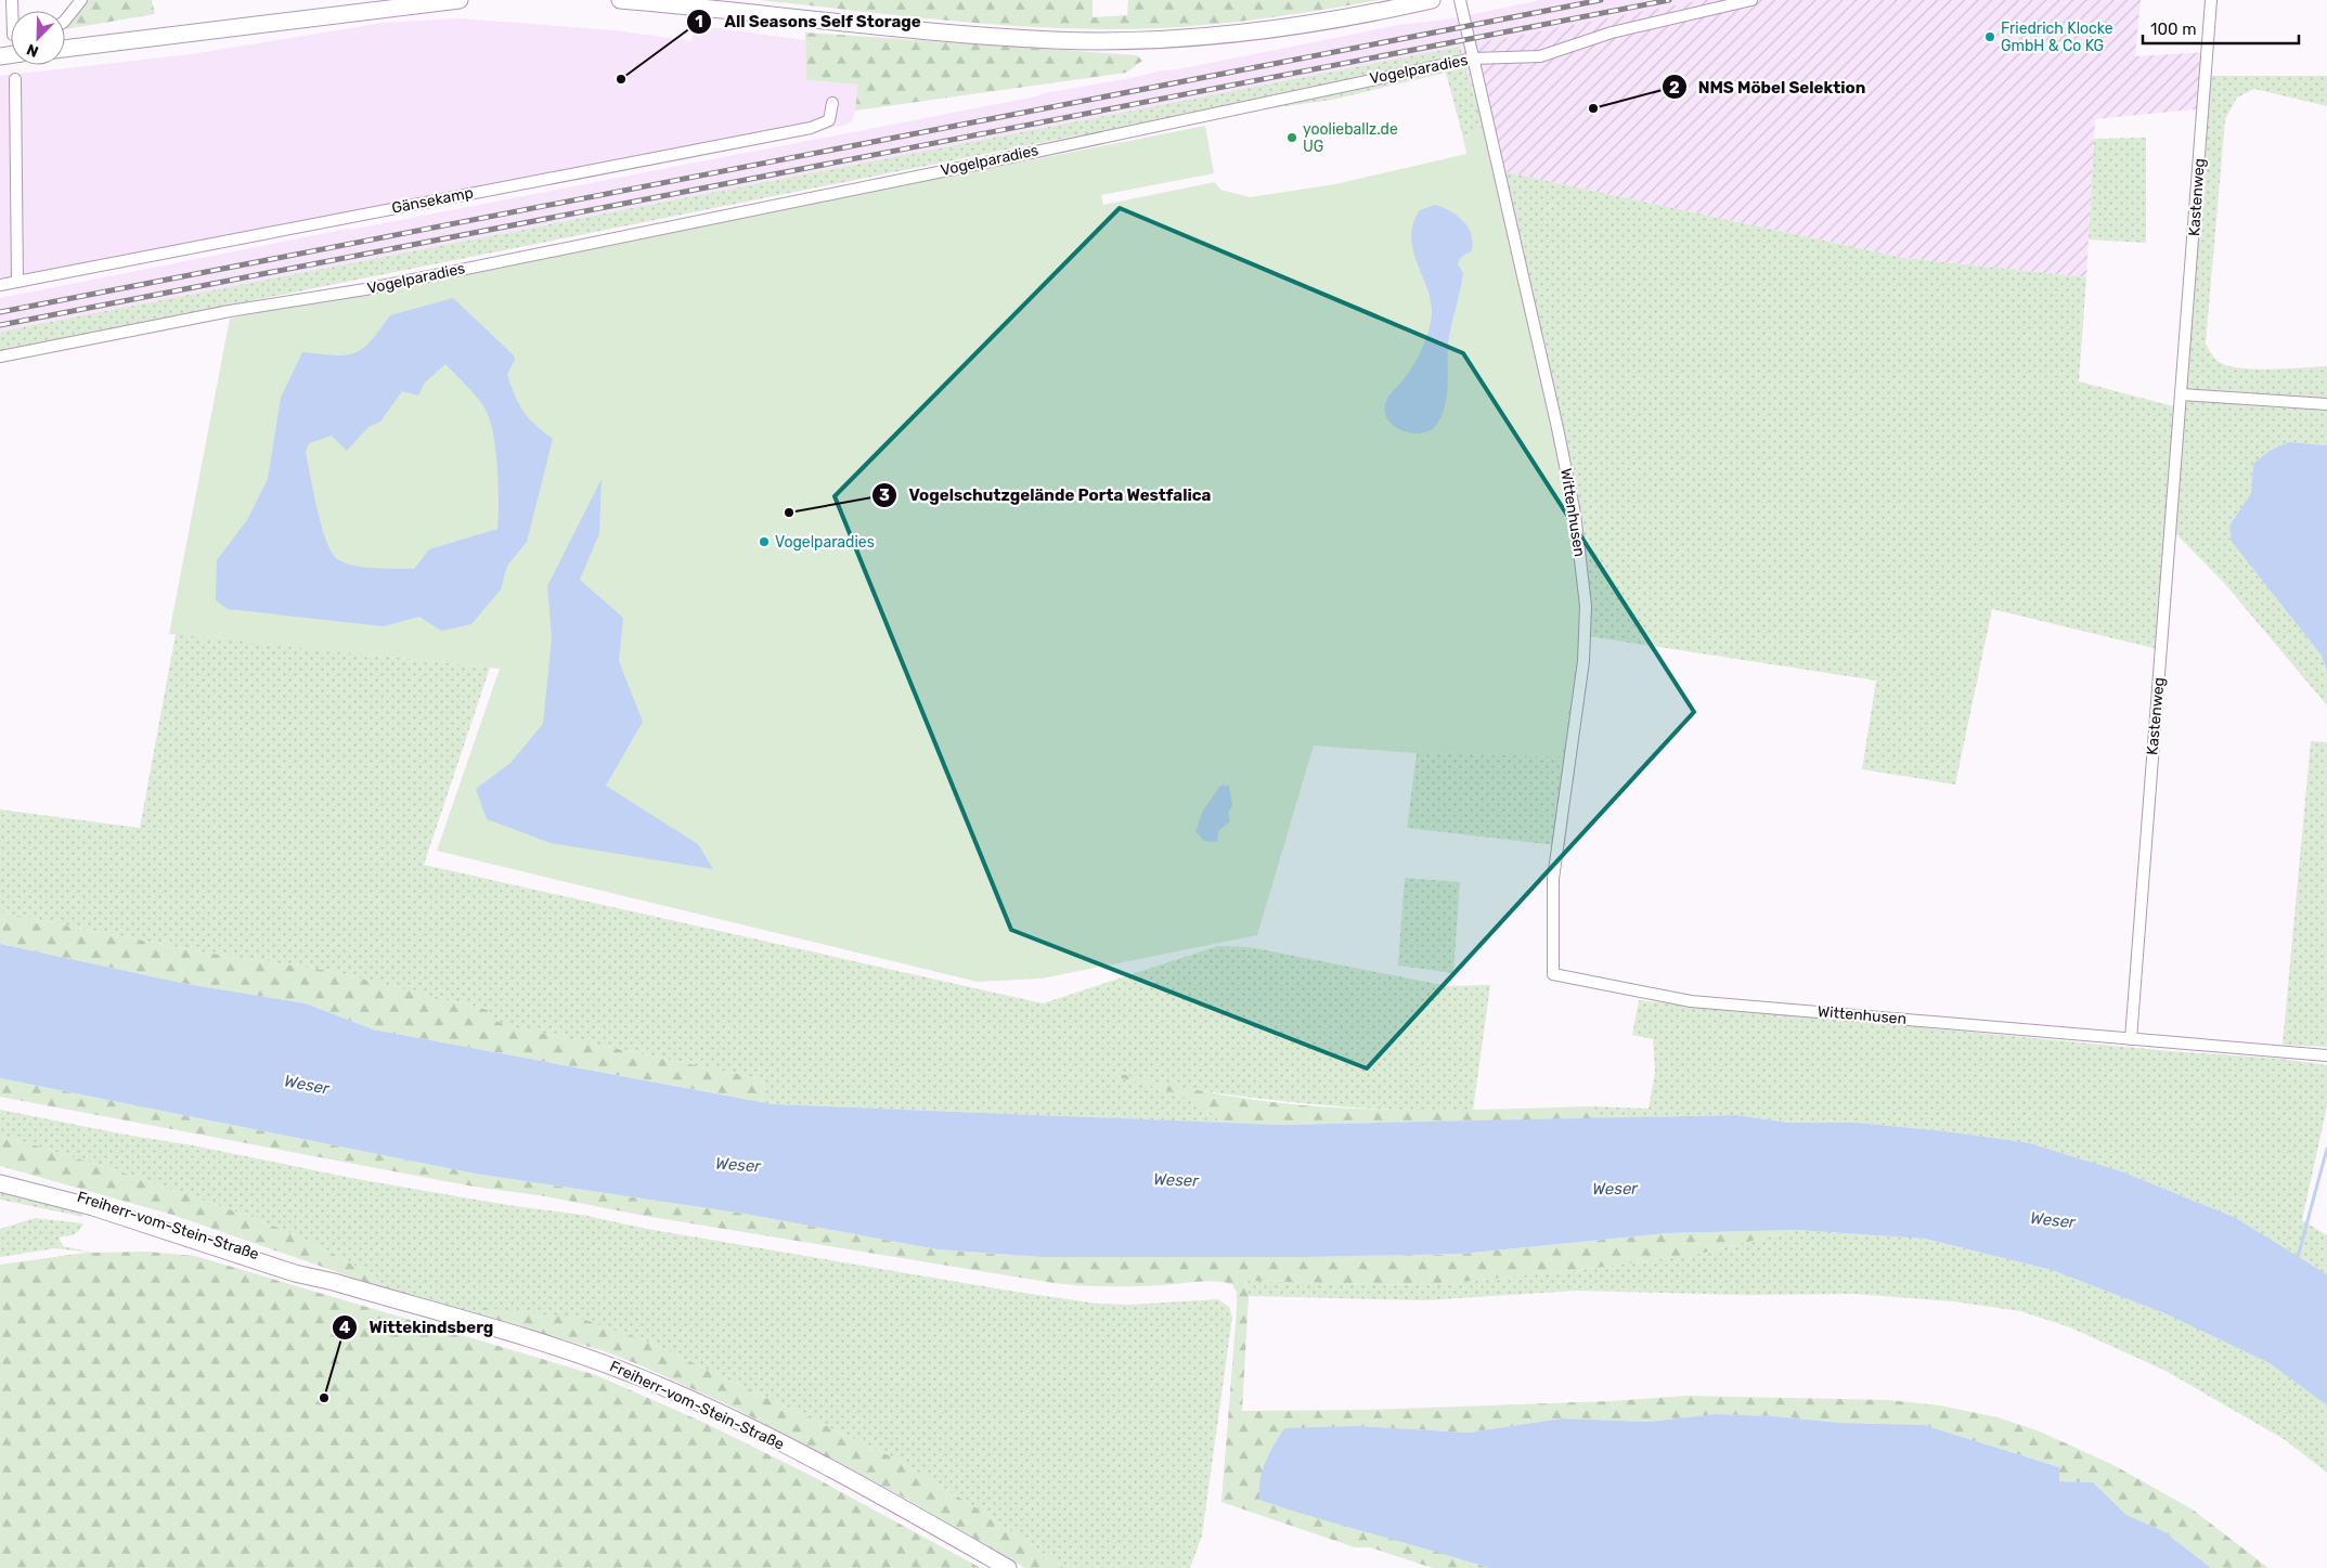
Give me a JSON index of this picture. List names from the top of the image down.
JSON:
{
  "streets": {
    "main road": ["Freiherr-vom-Stein-Straße"],
    "street": [
      "Vogelparadies",
      "Kastenweg",
      "Gänsekamp",
      "Wittenhusen"
    ]
  },
  "crossings": [
    ["Vogelparadies", "Wittenhusen"],
    ["Kastenweg", "Wittenhusen"]
  ],
  "water": ["Weser"],
  "places": [
    "Friedrich Klocke GmbH & Co KG",
    "All Seasons Self Storage",
    "NMS Möbel Selektion",
    "yoolieballz.de UG",
    "Vogelschutzgelände Porta Westfalica",
    "Vogelparadies",
    "Wittekindsberg"
  ],
  "scale_bar": "100 m",
  "north": "bottom left"
}
